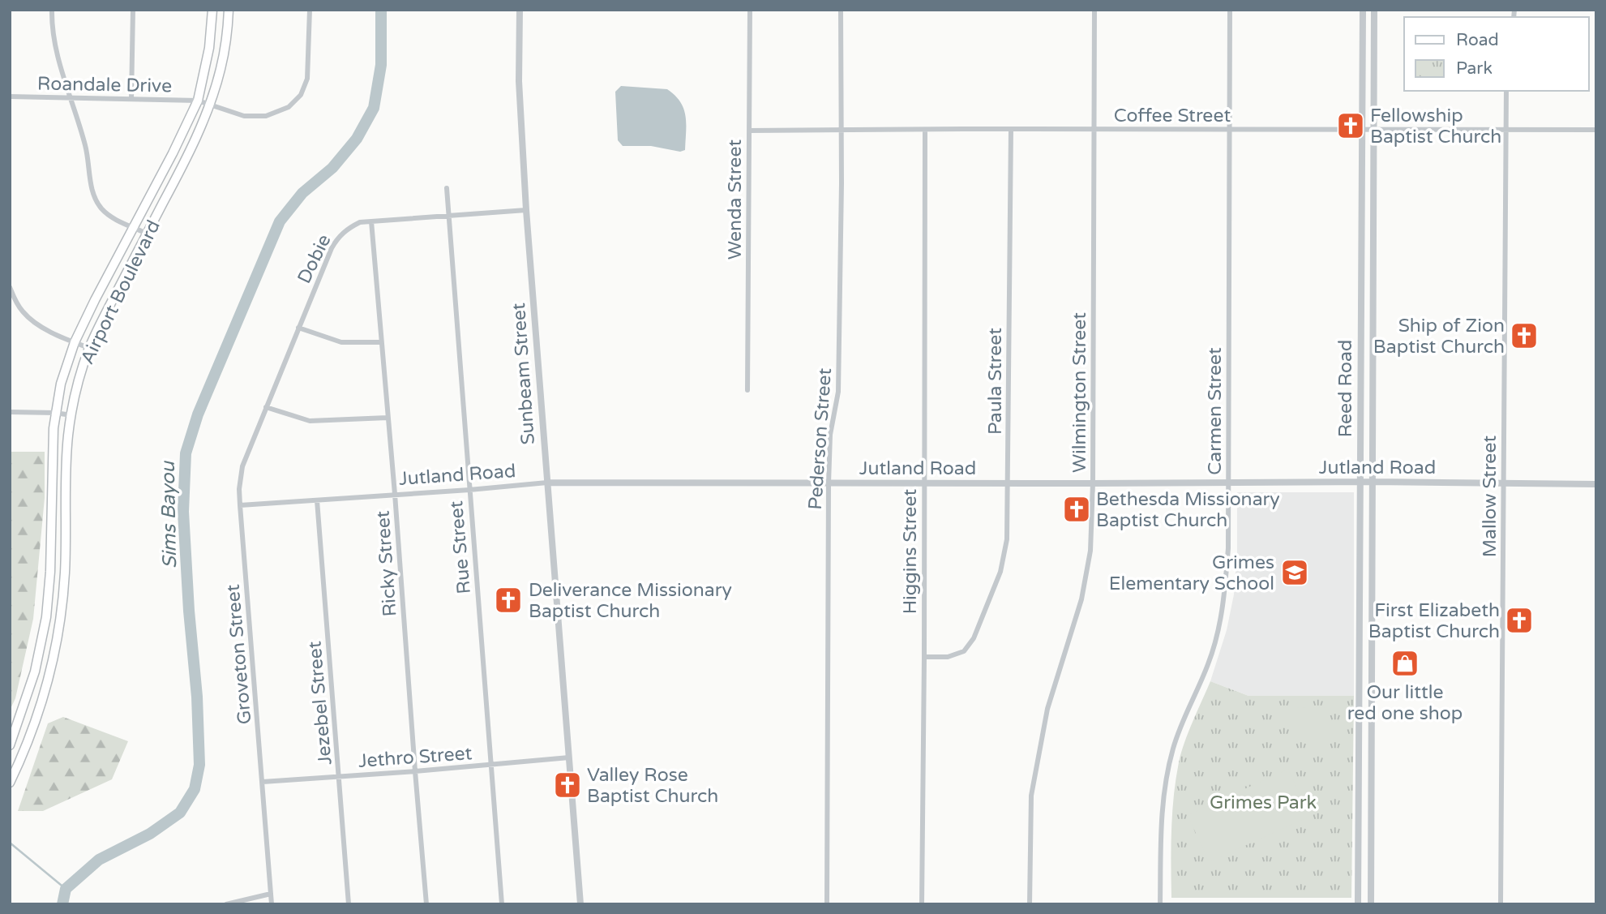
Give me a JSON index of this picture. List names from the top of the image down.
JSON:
{
  "streets": {
    "main road": ["Airport Boulevard"],
    "street": [
      "Roandale Drive",
      "Coffee Street",
      "Wenda Street",
      "Dobie",
      "Sunbeam Street",
      "Paula Street",
      "Reed Road",
      "Wilmington Street",
      "Carmen Street",
      "Pederson Street",
      "Jutland Road",
      "Mallow Street",
      "Rue Street",
      "Higgins Street",
      "Ricky Street",
      "Groveton Street",
      "Jezebel Street",
      "Jethro Street"
    ]
  },
  "crossings": [
    ["Roandale Drive", "Airport Boulevard"],
    ["Coffee Street", "Wenda Street"],
    ["Coffee Street", "Paula Street"],
    ["Coffee Street", "Reed Road"],
    ["Coffee Street", "Wilmington Street"],
    ["Coffee Street", "Carmen Street"],
    ["Coffee Street", "Pederson Street"],
    ["Coffee Street", "Mallow Street"],
    ["Coffee Street", "Higgins Street"],
    ["Dobie", "Sunbeam Street"],
    ["Dobie", "Rue Street"],
    ["Dobie", "Ricky Street"],
    ["Dobie", "Groveton Street"],
    ["Sunbeam Street", "Jutland Road"],
    ["Sunbeam Street", "Jethro Street"],
    ["Paula Street", "Jutland Road"],
    ["Paula Street", "Higgins Street"],
    ["Reed Road", "Jutland Road"],
    ["Wilmington Street", "Jutland Road"],
    ["Carmen Street", "Jutland Road"],
    ["Pederson Street", "Jutland Road"],
    ["Jutland Road", "Mallow Street"],
    ["Jutland Road", "Rue Street"],
    ["Jutland Road", "Higgins Street"],
    ["Jutland Road", "Ricky Street"],
    ["Jutland Road", "Groveton Street"],
    ["Jutland Road", "Jezebel Street"],
    ["Rue Street", "Jethro Street"],
    ["Ricky Street", "Jethro Street"],
    ["Groveton Street", "Jethro Street"],
    ["Jezebel Street", "Jethro Street"]
  ],
  "water": ["Sims Bayou"],
  "parks": ["Grimes Park"],
  "places": {
    "church": [
      "Fellowship Baptist Church",
      "Ship of Zion Baptist Church",
      "Bethesda Missionary Baptist Church",
      "Deliverance Missionary Baptist Church",
      "First Elizabeth Baptist Church",
      "Valley Rose Baptist Church"
    ],
    "school or university": ["Grimes Elementary School"],
    "shop": ["Our little red one shop"]
  },
  "legend": ["Road", "Park"]
}
